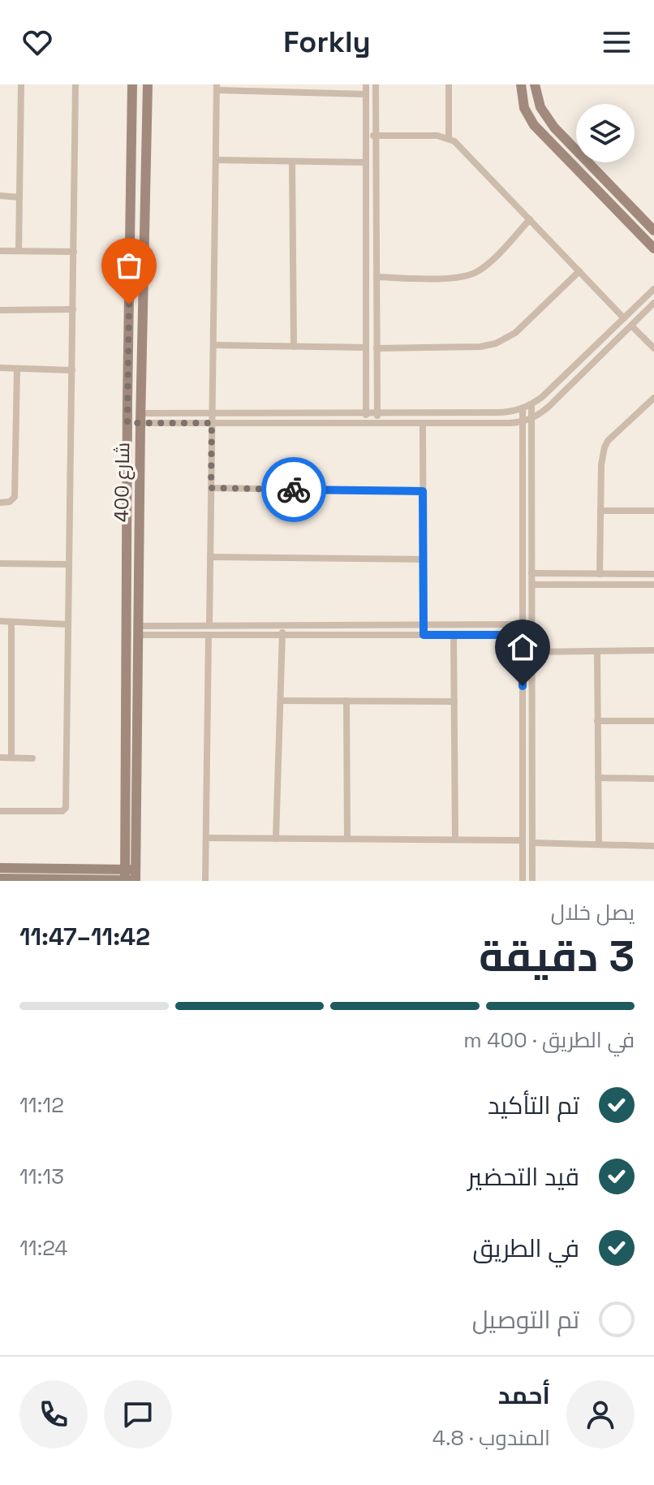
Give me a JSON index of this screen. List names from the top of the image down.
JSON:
{
  "streets": {
    "street": ["شارع 400"]
  },
  "page": {
    "header": "Forkly",
    "heading": ["3 دقيقة", "يصل خلال", "11:42–11:47"],
    "panel": ["أحمد", "المندوب · 4.8"],
    "bar": "في الطريق · 400 m",
    "list": [
      ["تم التأكيد", "11:12"],
      ["قيد التحضير", "11:13"],
      ["في الطريق", "11:24"],
      "تم التوصيل"
    ]
  }
}
